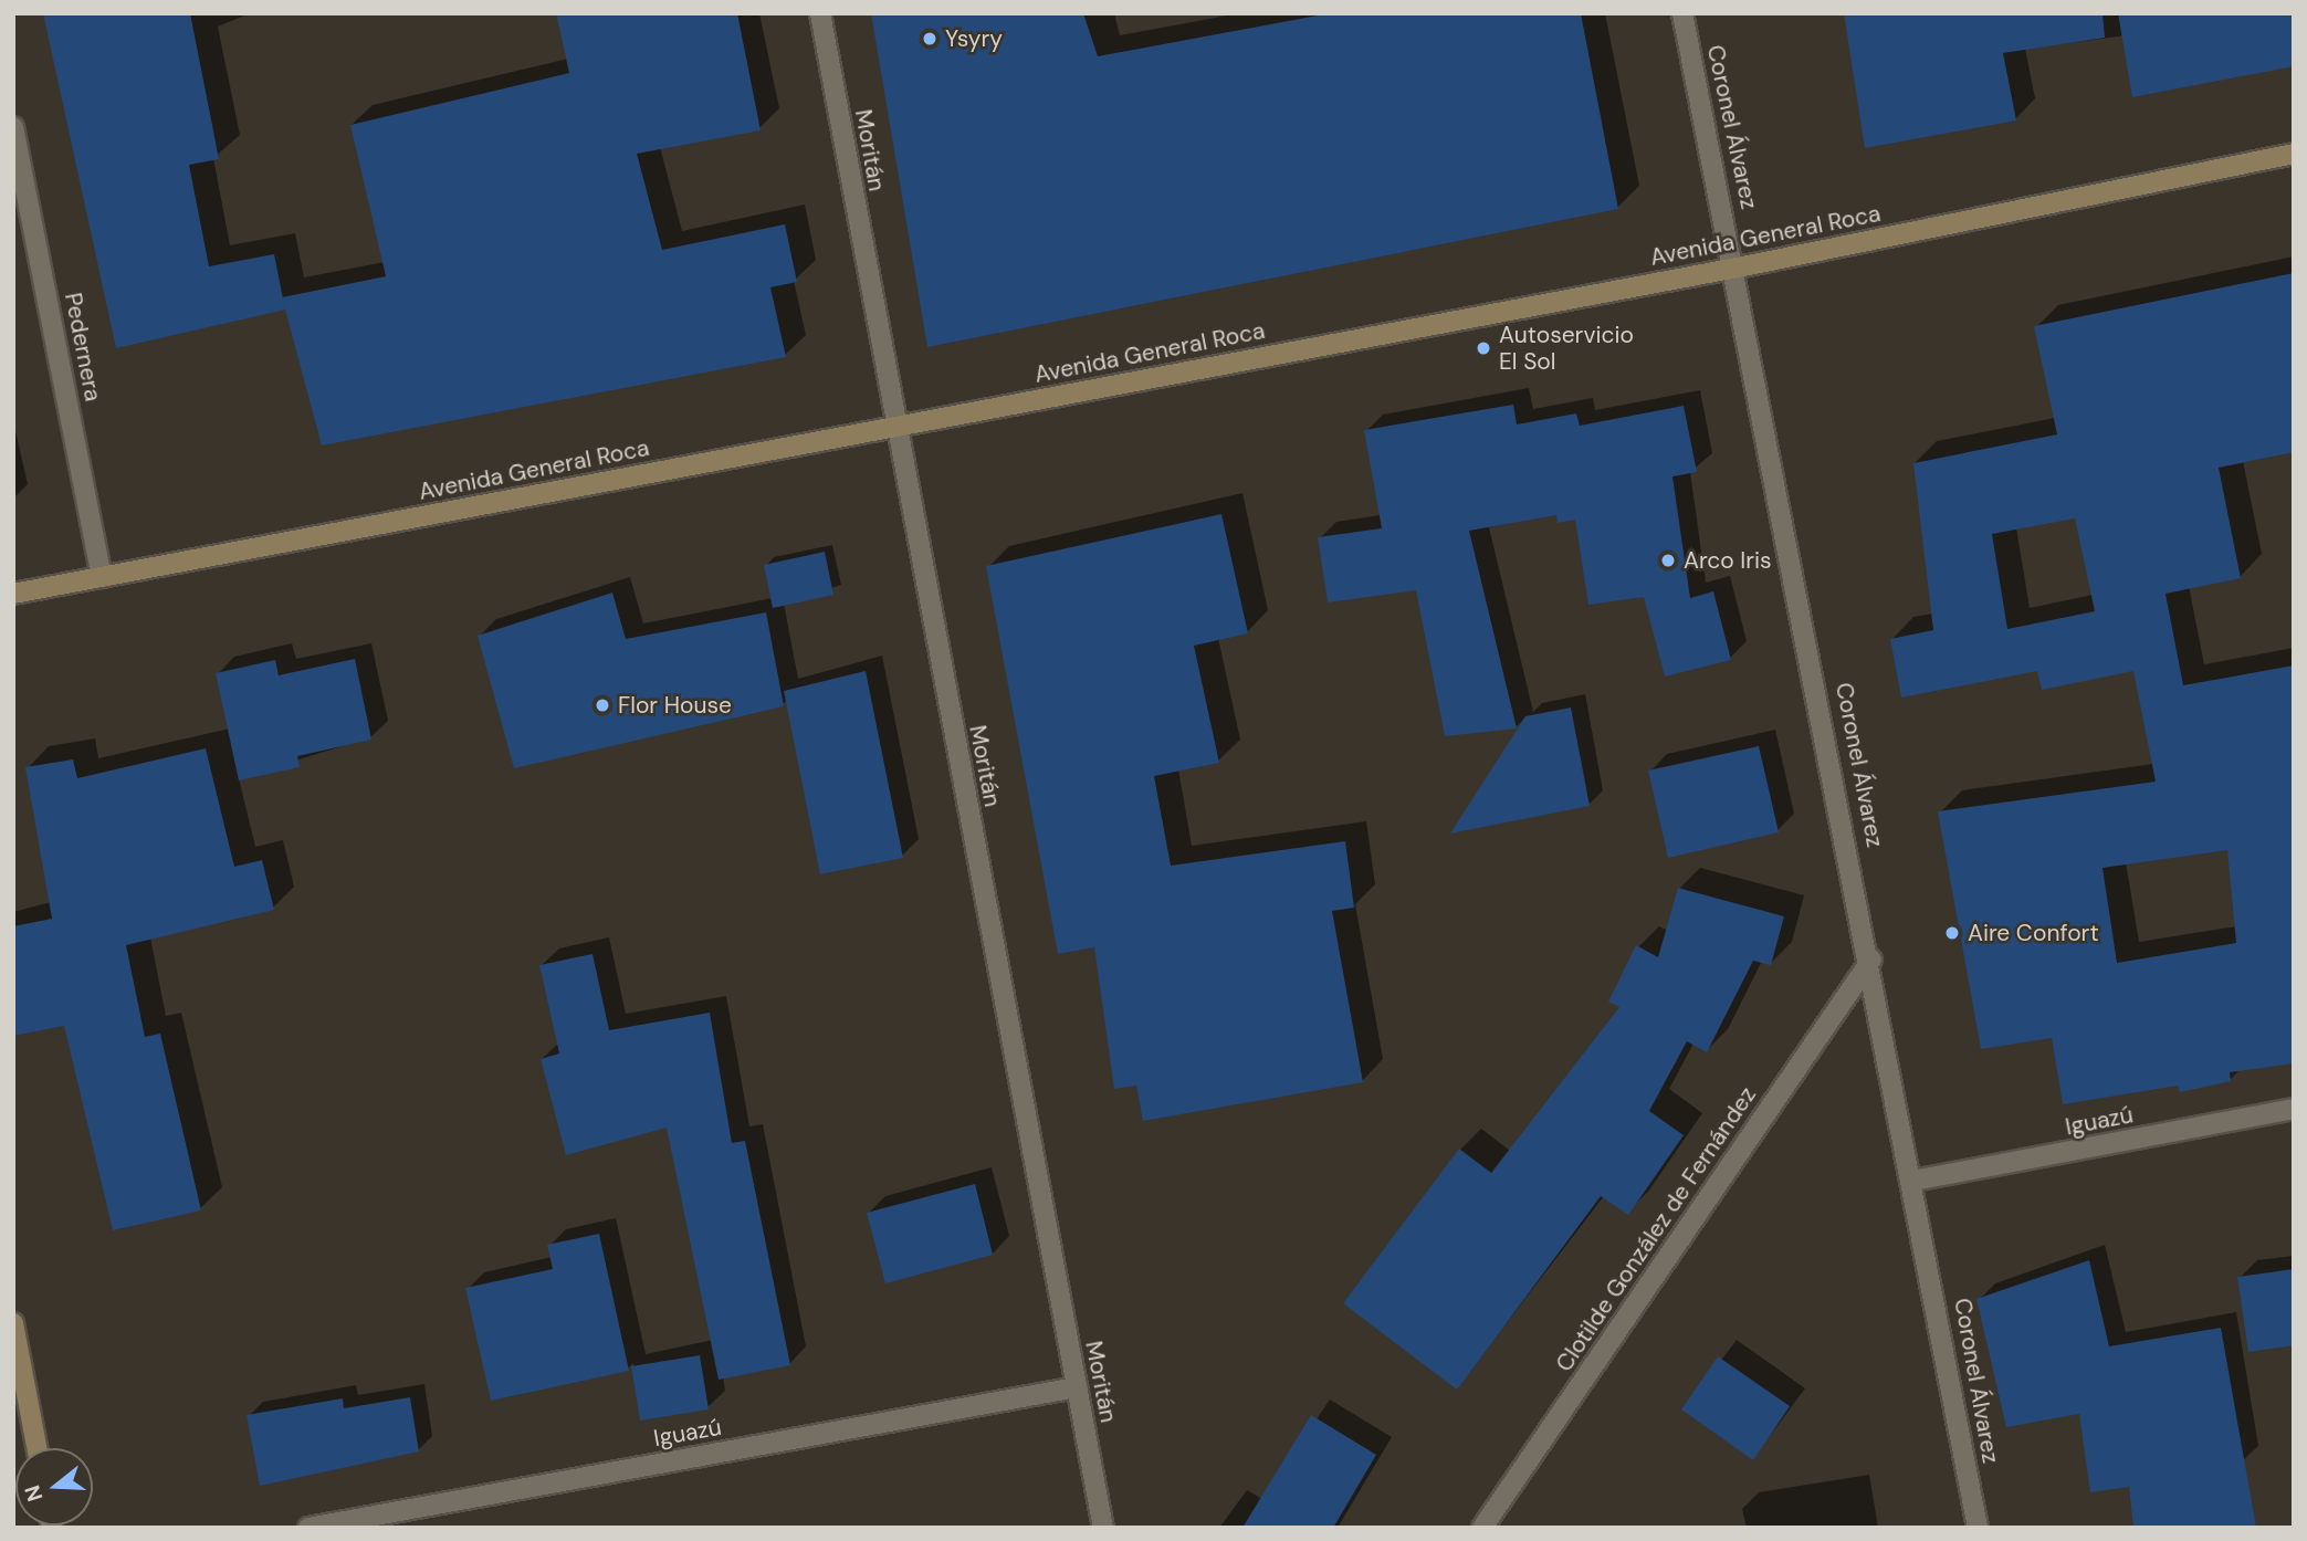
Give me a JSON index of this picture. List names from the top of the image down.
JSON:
{
  "streets": {
    "main road": ["Avenida General Roca"],
    "street": [
      "Coronel Álvarez",
      "Moritán",
      "Pedernera",
      "Iguazú",
      "Clotilde González de Fernández"
    ]
  },
  "crossings": [
    ["Coronel Álvarez", "Avenida General Roca"],
    ["Coronel Álvarez", "Iguazú"],
    ["Coronel Álvarez", "Clotilde González de Fernández"],
    ["Moritán", "Avenida General Roca"],
    ["Moritán", "Iguazú"],
    ["Avenida General Roca", "Pedernera"]
  ],
  "places": [
    "Ysyry",
    "Autoservicio El Sol",
    "Arco Iris",
    "Flor House",
    "Aire Confort"
  ],
  "north": "left"
}
